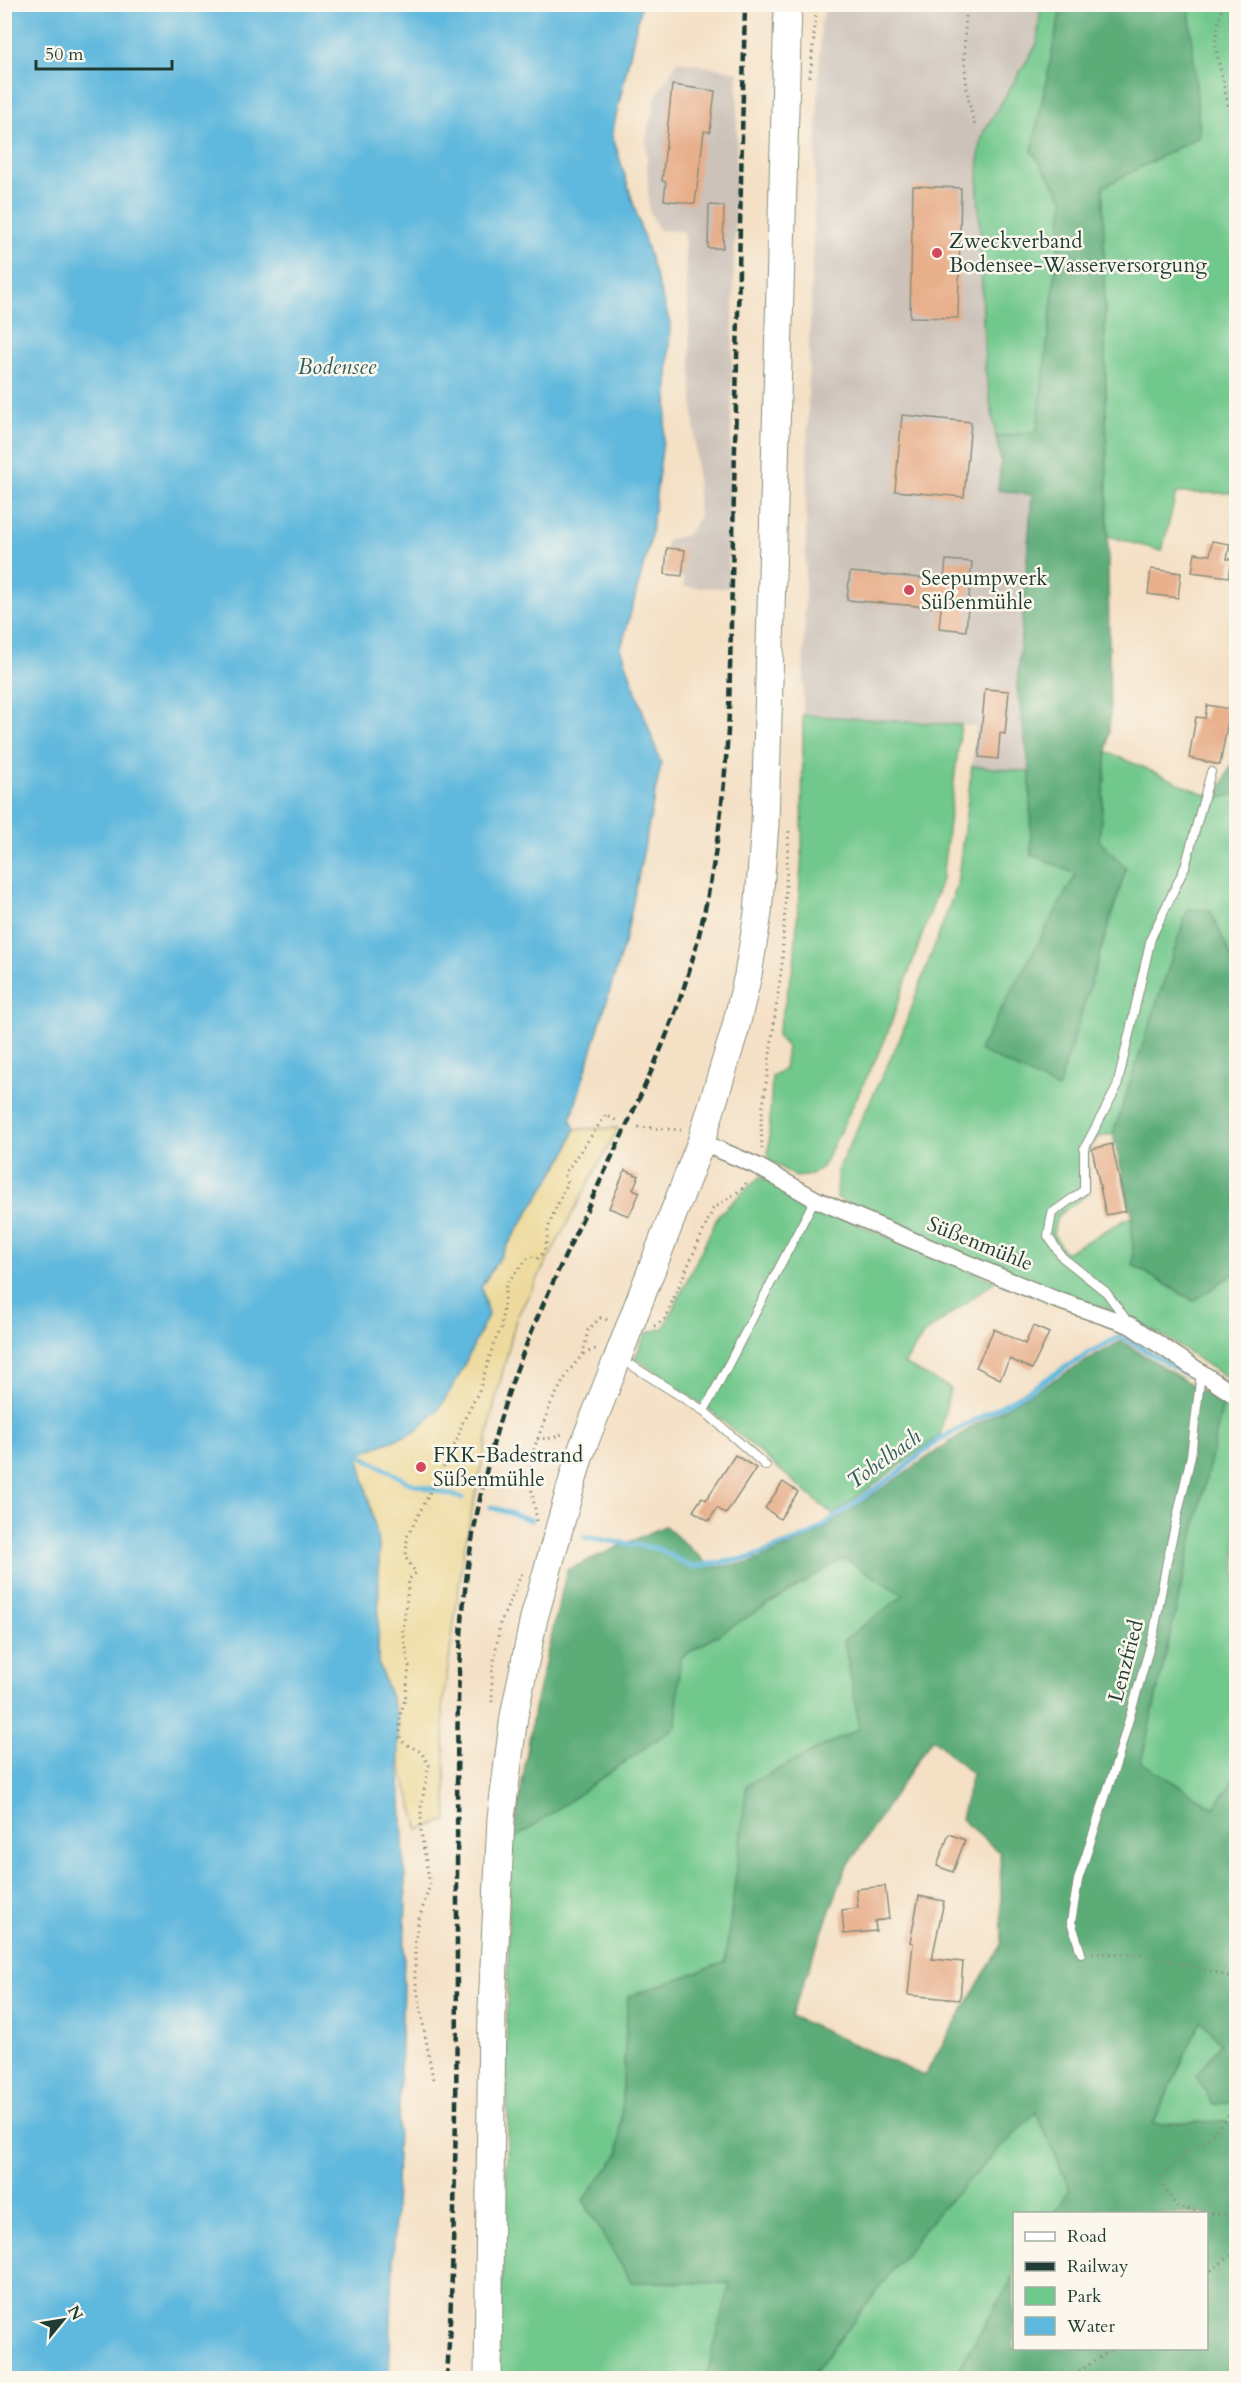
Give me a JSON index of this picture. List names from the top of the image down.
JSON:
{
  "streets": {
    "street": ["Süßenmühle"],
    "lane": ["Lenzfried"]
  },
  "crossings": [
    ["Süßenmühle", "Lenzfried"]
  ],
  "water": ["Bodensee", "Tobelbach"],
  "places": ["Zweckverband Bodensee-Wasserversorgung", "Seepumpwerk Süßenmühle", "FKK-Badestrand Süßenmühle"],
  "legend": [
    "Road",
    "Railway",
    "Park",
    "Water"
  ],
  "scale_bar": "50 m",
  "north": "top right"
}
